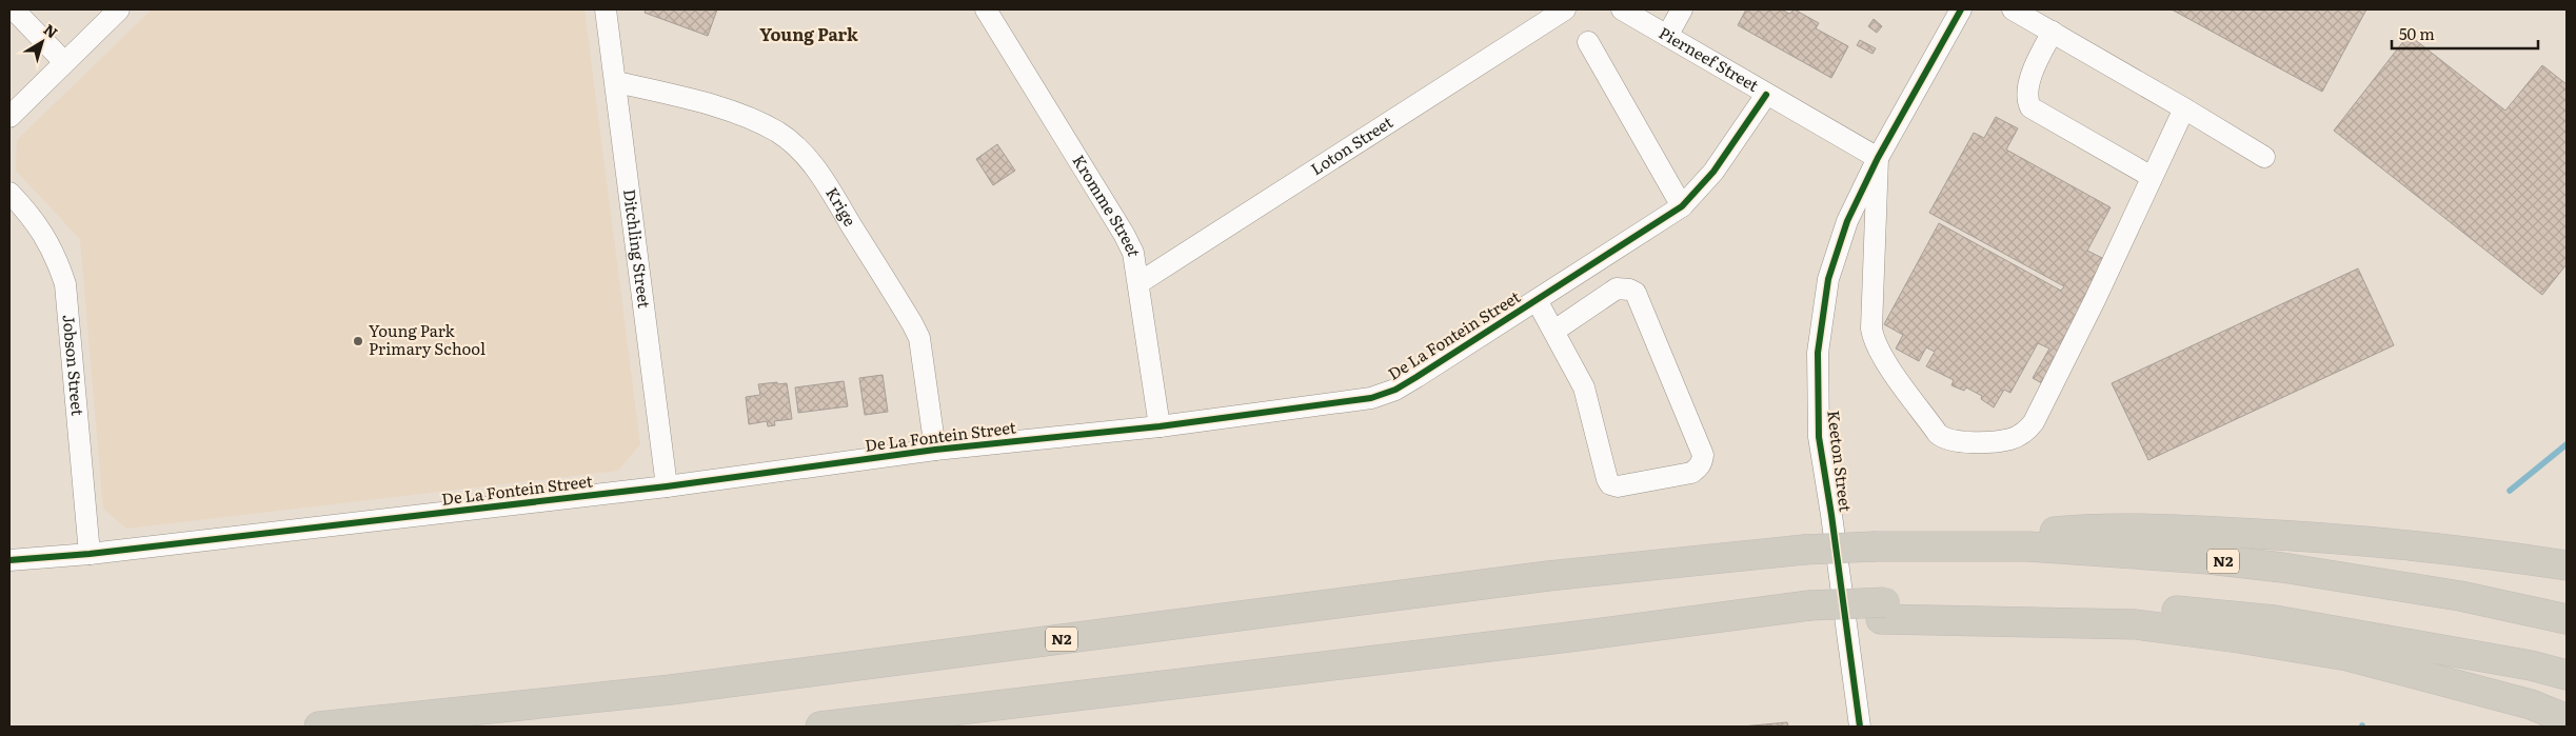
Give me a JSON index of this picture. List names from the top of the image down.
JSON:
{
  "streets": {
    "highway": ["N2"],
    "street": [
      "Pierneef Street",
      "Loton Street",
      "Krige",
      "Kromme Street",
      "Ditchling Street",
      "De La Fontein Street",
      "Jobson Street",
      "Keeton Street"
    ]
  },
  "crossings": [
    ["Pierneef Street", "De La Fontein Street"],
    ["Pierneef Street", "Keeton Street"],
    ["Loton Street", "Kromme Street"],
    ["Krige", "Ditchling Street"],
    ["Krige", "De La Fontein Street"],
    ["Kromme Street", "De La Fontein Street"],
    ["Ditchling Street", "De La Fontein Street"],
    ["De La Fontein Street", "Jobson Street"]
  ],
  "districts": ["Young Park"],
  "places": ["Young Park Primary School"],
  "scale_bar": "50 m",
  "north": "top right"
}
